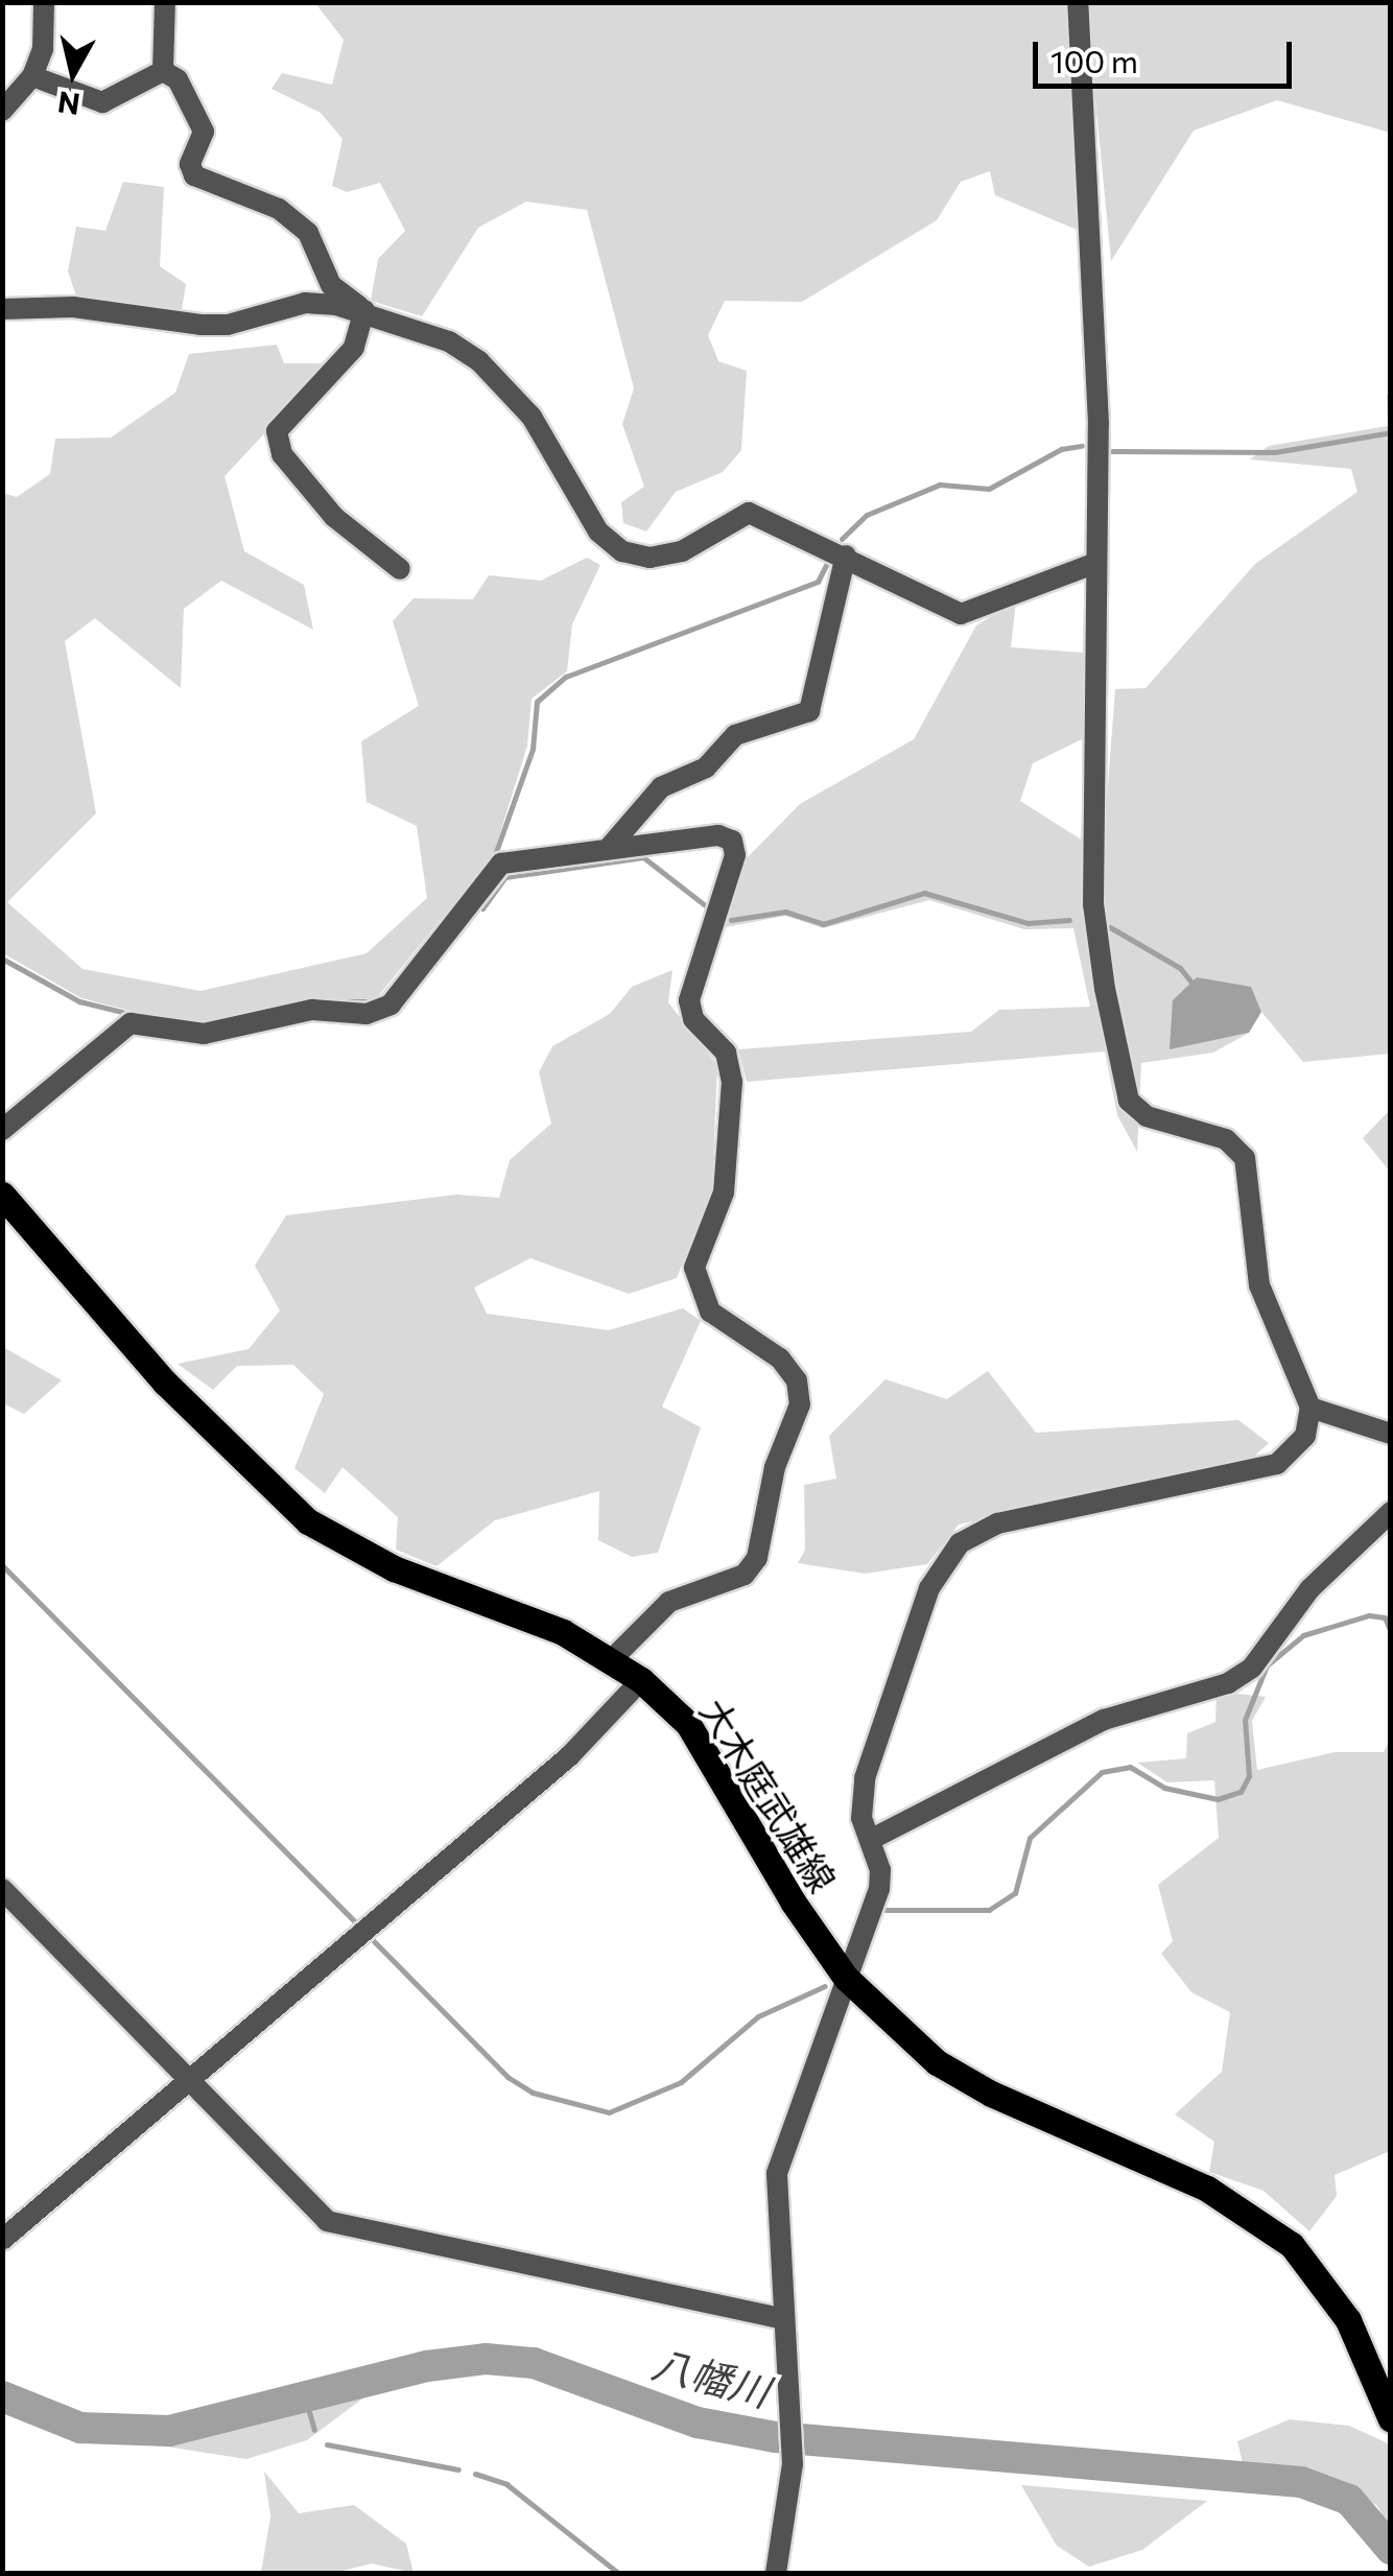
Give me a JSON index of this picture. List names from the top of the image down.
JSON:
{
  "streets": {
    "main road": ["大木庭武雄線"]
  },
  "water": ["八幡川"],
  "scale_bar": "100 m",
  "north": "bottom"
}
